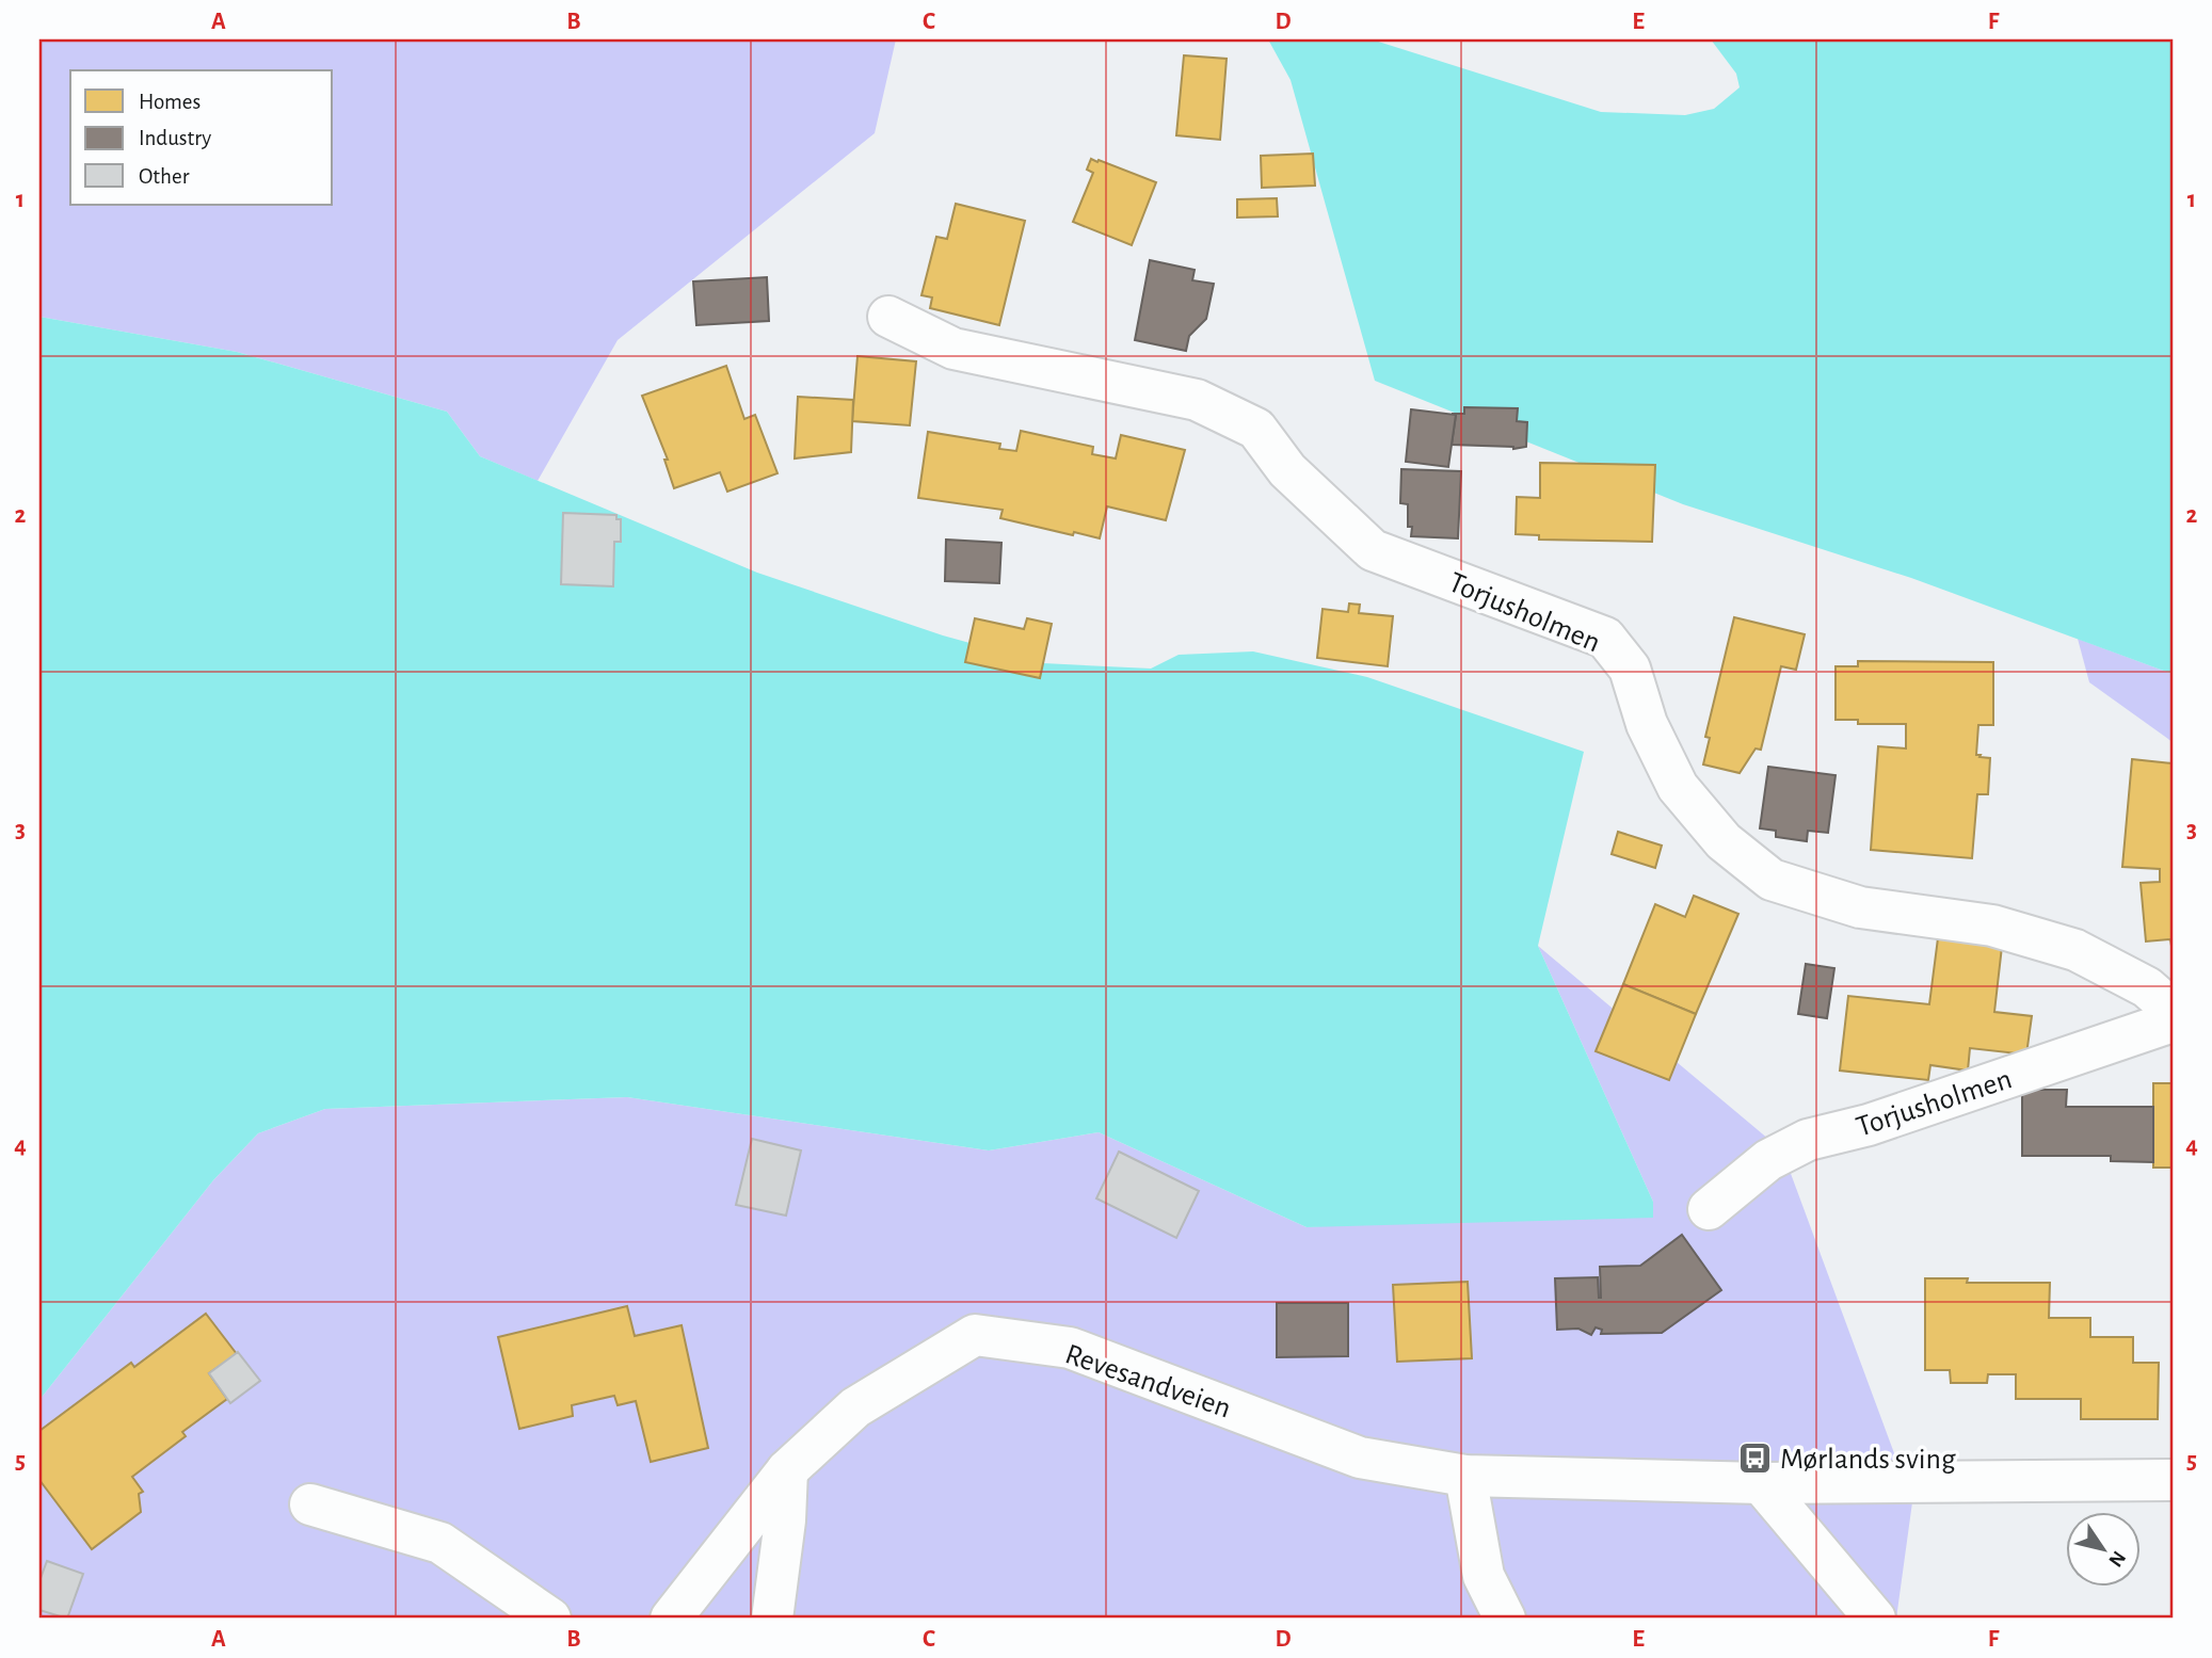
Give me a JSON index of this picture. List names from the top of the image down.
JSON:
{
  "streets": {
    "street": ["Torjusholmen", "Revesandveien"]
  },
  "places": {
    "bus stop": ["Mørlands sving"]
  },
  "legend": ["Homes", "Industry", "Other"],
  "north": "bottom right",
  "grid": {
    "columns": [
      "A",
      "B",
      "C",
      "D",
      "E",
      "F"
    ],
    "rows": [
      "1",
      "2",
      "3",
      "4",
      "5"
    ]
  }
}
